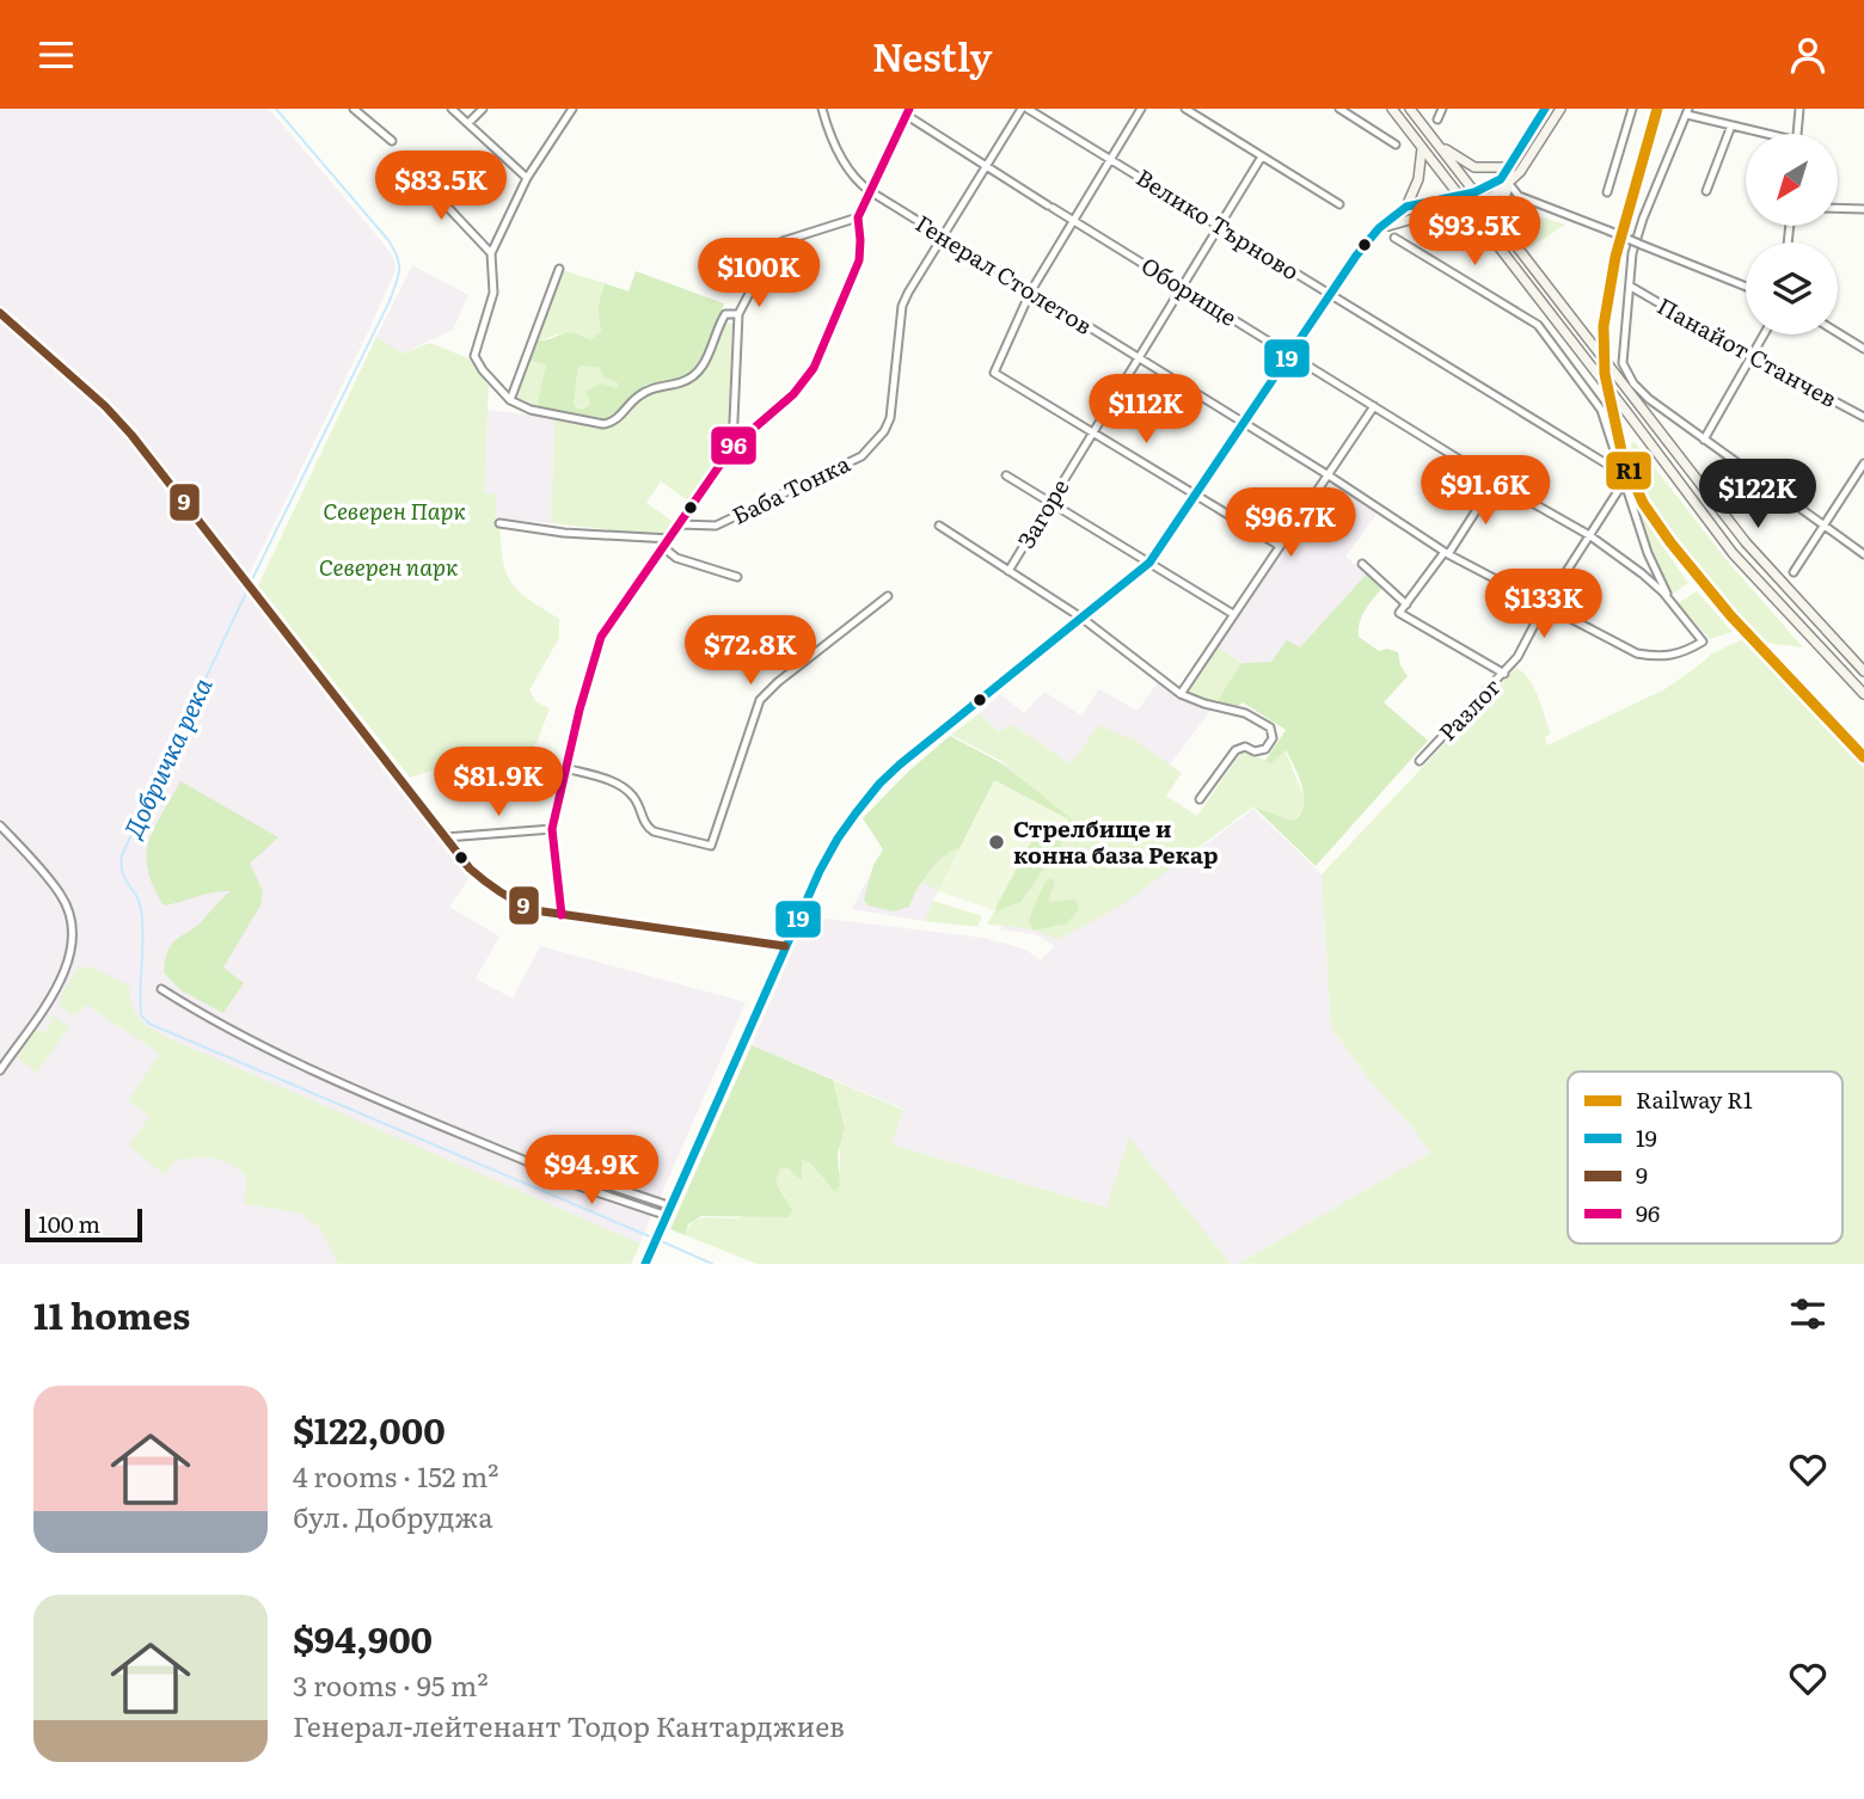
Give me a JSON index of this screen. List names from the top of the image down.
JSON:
{
  "streets": {
    "street": [
      "Велико Търново",
      "Генерал Столетов",
      "Оборище",
      "Панайот Станчев",
      "Баба Тонка",
      "Загоре",
      "Разлог"
    ]
  },
  "crossings": [
    ["Велико Търново", "Баба Тонка"],
    ["Велико Търново", "Загоре"],
    ["Генерал Столетов", "Оборище"],
    ["Генерал Столетов", "Баба Тонка"],
    ["Генерал Столетов", "Загоре"],
    ["Генерал Столетов", "Разлог"],
    ["Оборище", "Баба Тонка"],
    ["Оборище", "Загоре"],
    ["Оборище", "Разлог"]
  ],
  "water": ["Добричка река"],
  "parks": ["Северен Парк", "Северен парк"],
  "places": ["Стрелбище и конна база Рекар"],
  "lines": [
    "rail line R1",
    "transit line 19",
    "transit line 96",
    "transit line 9"
  ],
  "legend": [
    "Railway R1",
    "19",
    "9",
    "96"
  ],
  "scale_bar": "100 m",
  "north": "bottom left",
  "page": {
    "header": "Nestly",
    "price": [
      "$83.5K",
      "$93.5K",
      "$100K",
      "$112K",
      "$91.6K",
      "$122K",
      "$96.7K",
      "$133K",
      "$72.8K",
      "$81.9K",
      "$94.9K"
    ],
    "scale": "100 m",
    "heading": "11 homes",
    "list": [
      {
        "name": "$122,000",
        "note": "4 rooms · 152 m² · бул. Добруджа"
      },
      {
        "name": "$94,900",
        "note": "3 rooms · 95 m² · Генерал-лейтенант Тодор Кантарджиев"
      }
    ]
  }
}
